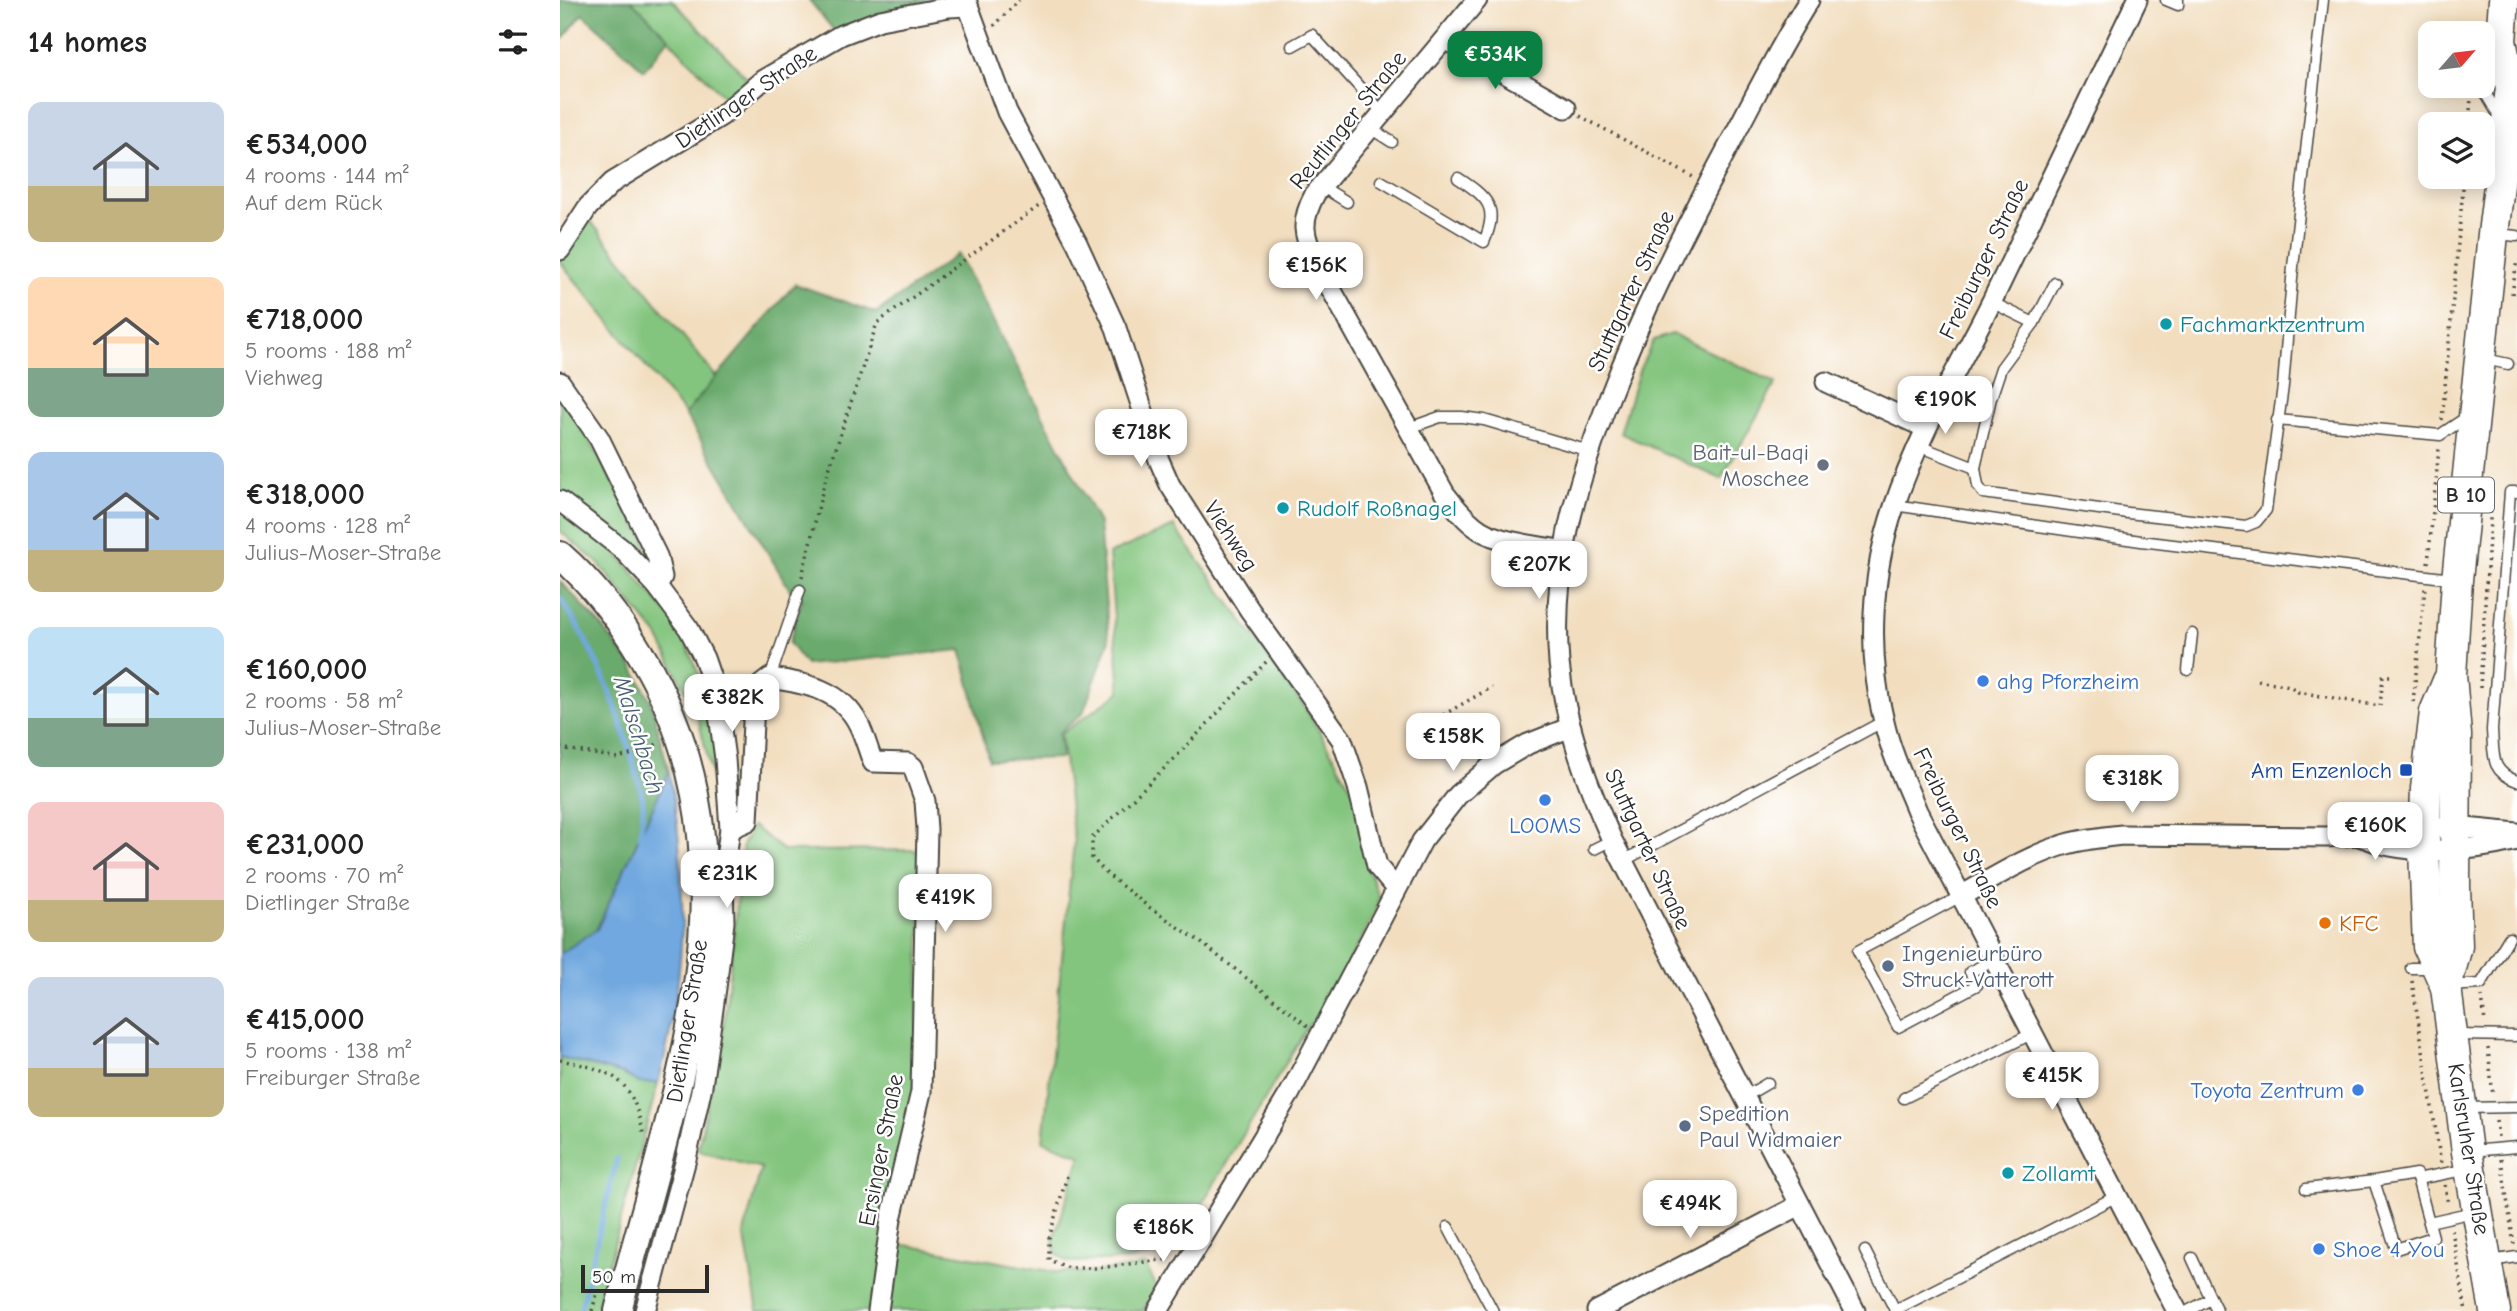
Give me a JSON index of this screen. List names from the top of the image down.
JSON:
{
  "streets": {
    "main road": ["Dietlinger Straße", "B 10", "Karlsruher Straße"],
    "street": [
      "Reutlinger Straße",
      "Freiburger Straße",
      "Stuttgarter Straße",
      "Viehweg",
      "Ersinger Straße"
    ]
  },
  "crossings": [
    ["Dietlinger Straße", "Viehweg"],
    ["Reutlinger Straße", "Stuttgarter Straße"]
  ],
  "water": ["Malschbach"],
  "places": {
    "other": [
      "Fachmarktzentrum",
      "Bait-ul-Baqi Moschee",
      "Rudolf Roßnagel",
      "ahg Pforzheim",
      "LOOMS",
      "KFC",
      "Ingenieurbüro Struck-Vatterott",
      "Toyota Zentrum",
      "Spedition Paul Widmaier",
      "Zollamt",
      "Shoe 4 You"
    ],
    "transit": ["Am Enzenloch"]
  },
  "scale_bar": "50 m",
  "north": "top right",
  "page": {
    "heading": "14 homes",
    "price": [
      "€534K",
      "€156K",
      "€190K",
      "€718K",
      "€207K",
      "€382K",
      "€158K",
      "€318K",
      "€160K",
      "€231K",
      "€419K",
      "€415K",
      "€494K",
      "€186K"
    ],
    "list": [
      {
        "name": "€534,000",
        "note": "4 rooms · 144 m² · Auf dem Rück"
      },
      {
        "name": "€718,000",
        "note": "5 rooms · 188 m² · Viehweg"
      },
      {
        "name": "€318,000",
        "note": "4 rooms · 128 m² · Julius-Moser-Straße"
      },
      {
        "name": "€160,000",
        "note": "2 rooms · 58 m² · Julius-Moser-Straße"
      },
      {
        "name": "€231,000",
        "note": "2 rooms · 70 m² · Dietlinger Straße"
      },
      {
        "name": "€415,000",
        "note": "5 rooms · 138 m² · Freiburger Straße"
      }
    ],
    "scale": "50 m"
  }
}
